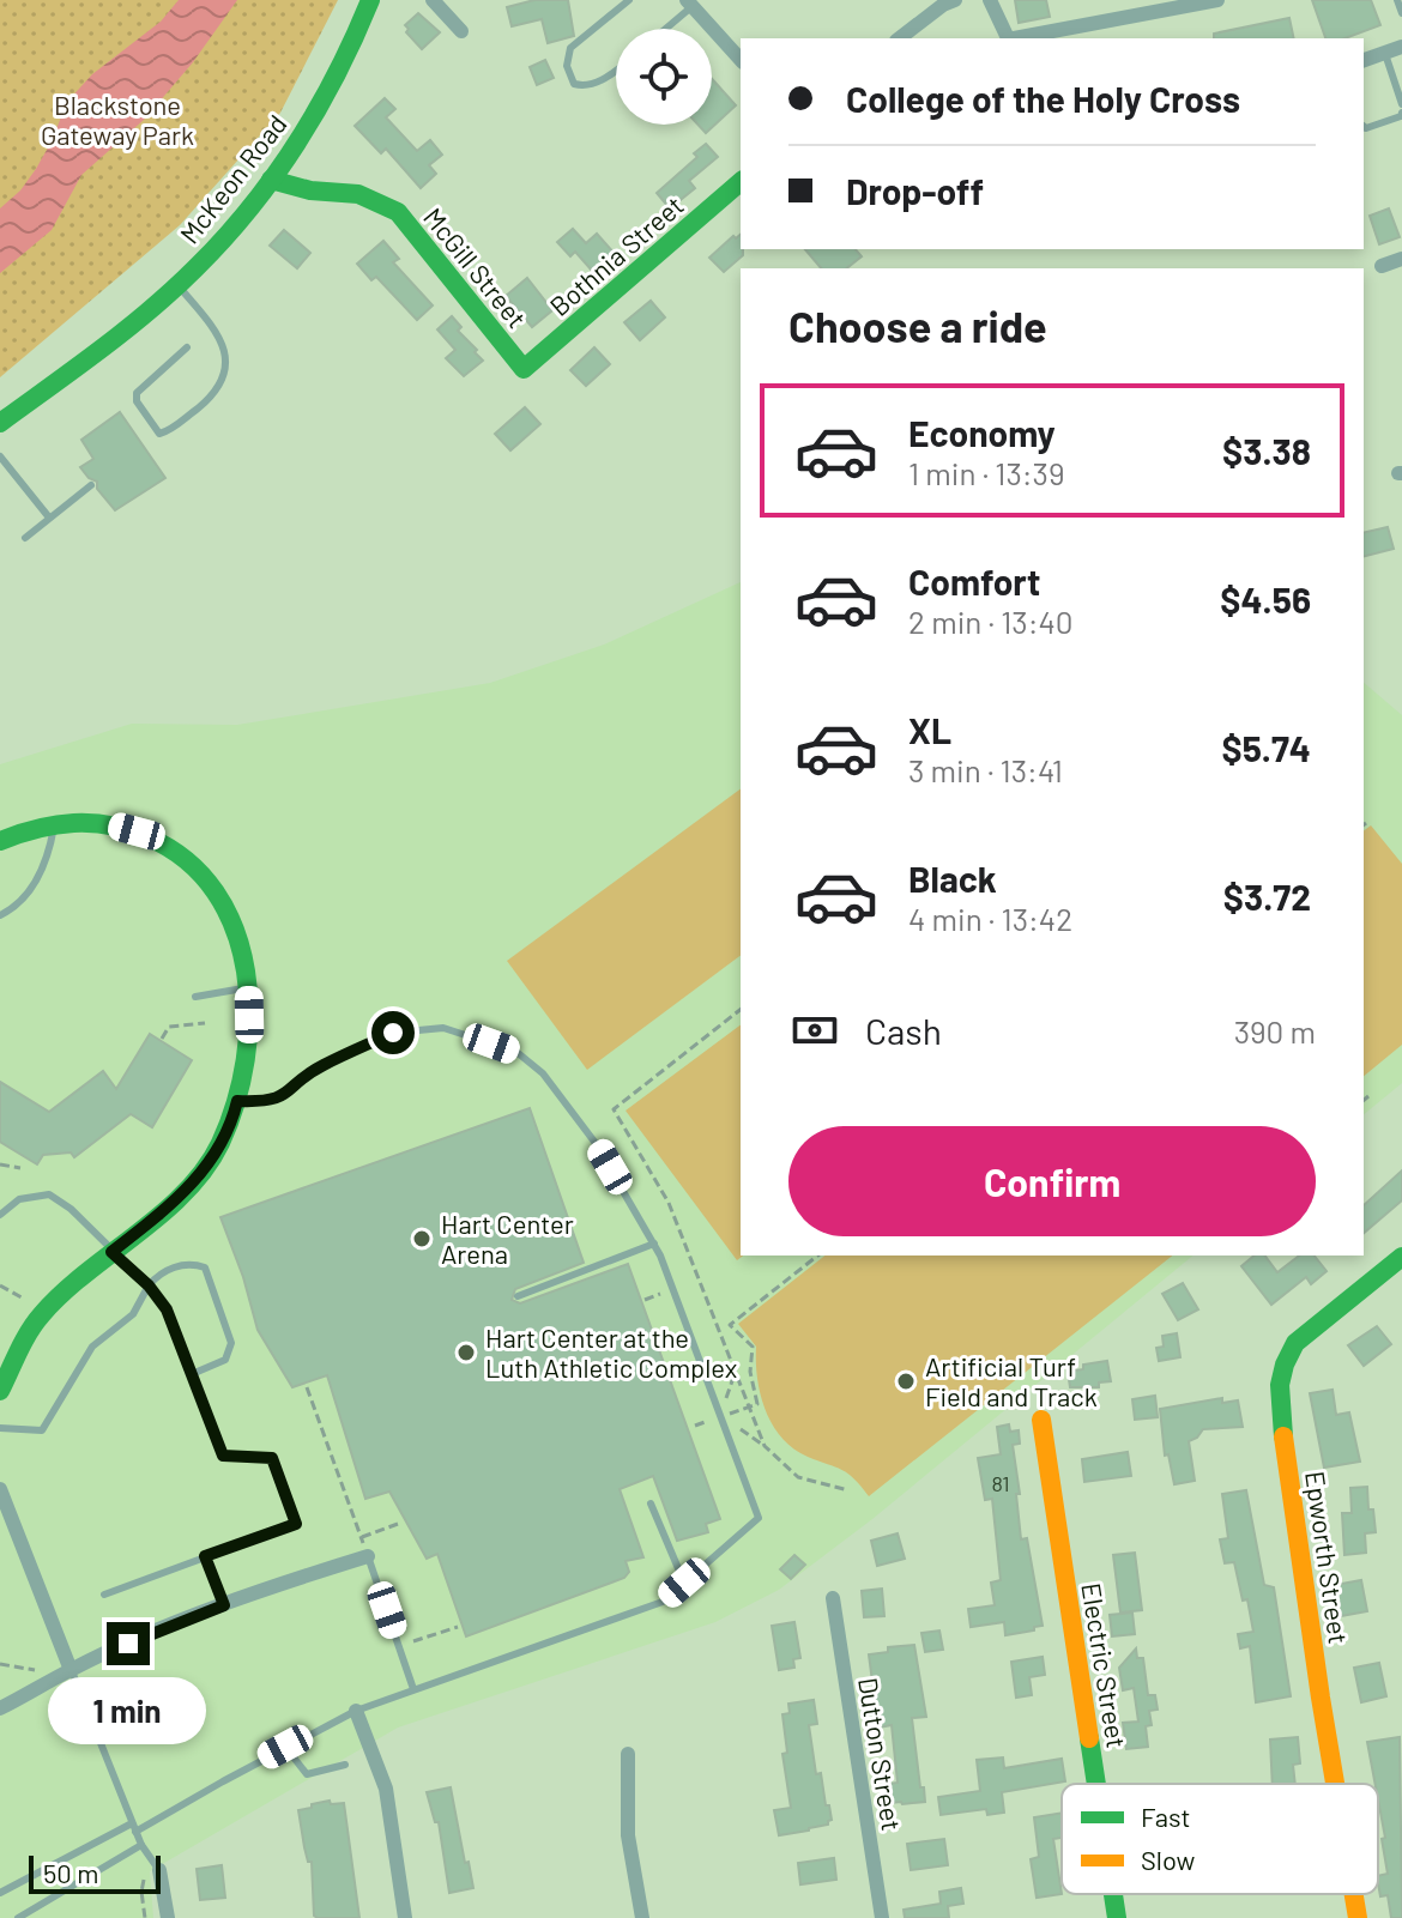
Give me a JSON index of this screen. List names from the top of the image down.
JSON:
{
  "streets": {
    "street": [
      "McKeon Road",
      "Bothnia Street",
      "McGill Street",
      "Epworth Street",
      "Electric Street",
      "Dutton Street"
    ]
  },
  "crossings": [
    ["McKeon Road", "McGill Street"],
    ["Bothnia Street", "McGill Street"]
  ],
  "parks": ["Blackstone Gateway Park"],
  "places": ["Hart Center Arena", "Hart Center at the Luth Athletic Complex", "Artificial Turf Field and Track"],
  "house_numbers": ["81"],
  "legend": ["Fast", "Slow"],
  "scale_bar": "50 m",
  "page": {
    "banner": ["College of the Holy Cross", "Drop-off"],
    "heading": "Choose a ride",
    "list": [
      {
        "name": "Economy",
        "note": "1 min · 13:39",
        "value": "$3.38"
      },
      {
        "name": "Comfort",
        "note": "2 min · 13:40",
        "value": "$4.56"
      },
      {
        "name": "XL",
        "note": "3 min · 13:41",
        "value": "$5.74"
      },
      {
        "name": "Black",
        "note": "4 min · 13:42",
        "value": "$3.72"
      }
    ],
    "pay": ["Cash", "390 m"],
    "buttons": "Confirm",
    "bubble": "1 min",
    "scale": "50 m"
  }
}
